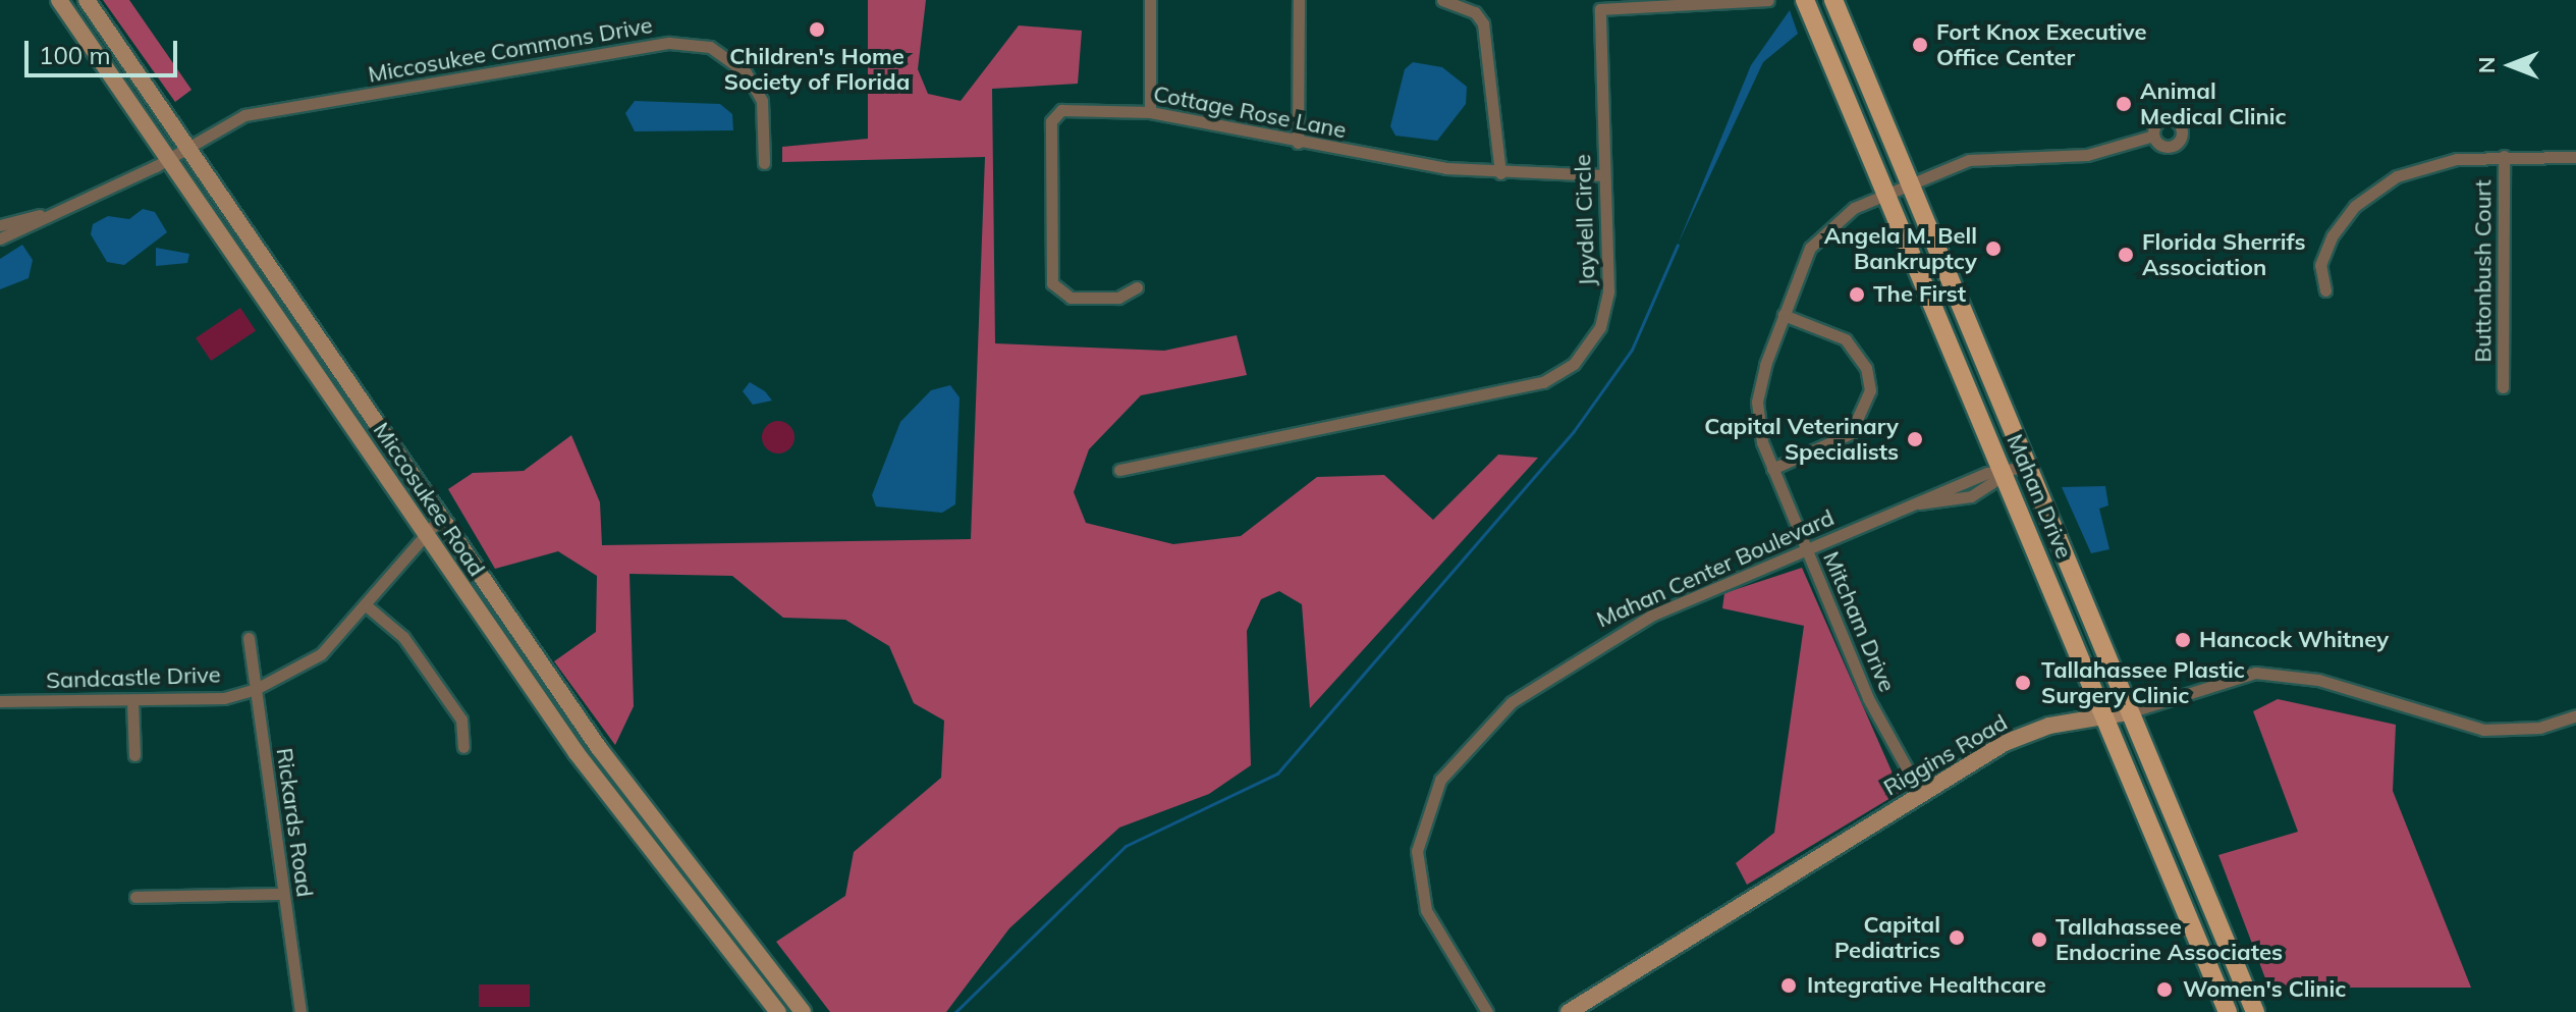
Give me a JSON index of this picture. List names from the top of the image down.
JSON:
{
  "streets": {
    "main road": ["Mahan Drive"],
    "street": [
      "Miccosukee Commons Drive",
      "Cottage Rose Lane",
      "Jaydell Circle",
      "Buttonbush Court",
      "Miccosukee Road",
      "Mahan Center Boulevard",
      "Mitcham Drive",
      "Sandcastle Drive",
      "Riggins Road",
      "Rickards Road"
    ]
  },
  "crossings": [
    ["Miccosukee Commons Drive", "Miccosukee Road"],
    ["Cottage Rose Lane", "Jaydell Circle"],
    ["Mahan Drive", "Mahan Center Boulevard"],
    ["Mahan Drive", "Mitcham Drive"],
    ["Mahan Drive", "Riggins Road"],
    ["Miccosukee Road", "Sandcastle Drive"],
    ["Mahan Center Boulevard", "Mitcham Drive"],
    ["Mitcham Drive", "Riggins Road"],
    ["Sandcastle Drive", "Rickards Road"]
  ],
  "places": [
    "Children's Home Society of Florida",
    "Fort Knox Executive Office Center",
    "Animal Medical Clinic",
    "Angela M. Bell Bankruptcy",
    "Florida Sherrifs Association",
    "The First",
    "Capital Veterinary Specialists",
    "Hancock Whitney",
    "Tallahassee Plastic Surgery Clinic",
    "Capital Pediatrics",
    "Tallahassee Endocrine Associates",
    "Integrative Healthcare",
    "Women's Clinic"
  ],
  "scale_bar": "100 m",
  "north": "left"
}
